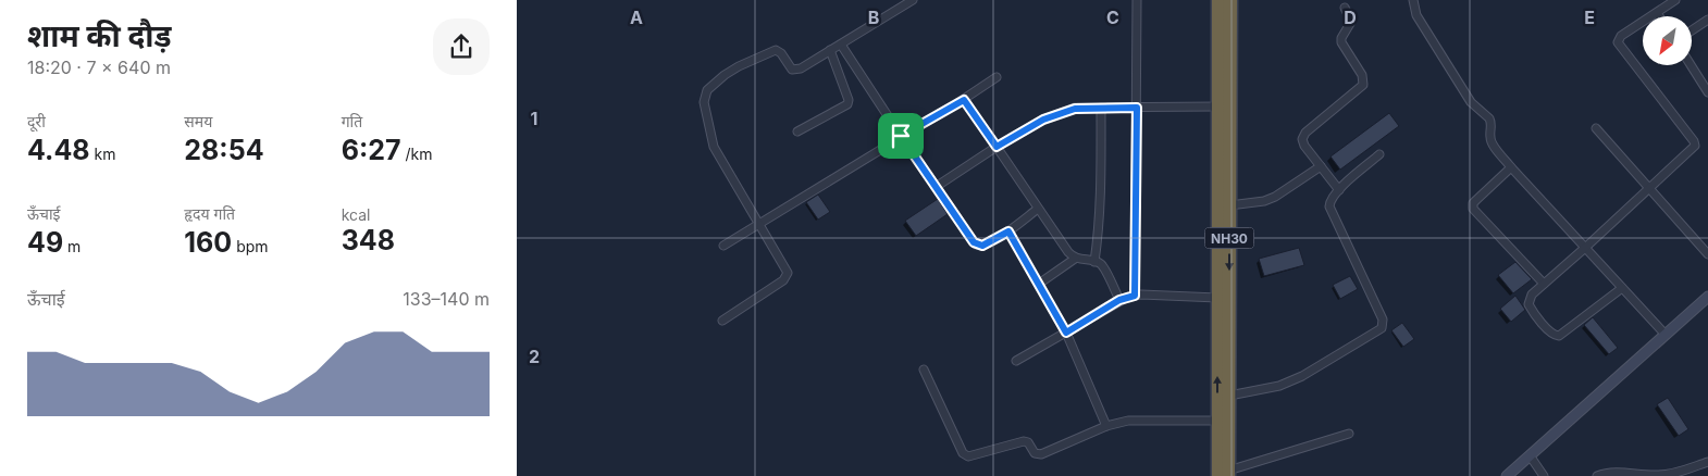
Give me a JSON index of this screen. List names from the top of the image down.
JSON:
{
  "streets": {
    "highway": ["NH30"]
  },
  "north": "bottom left",
  "page": {
    "heading": ["शाम की दौड़", "18:20 · 7 × 640 m"],
    "stats": [
      ["दूरी", "4.48 km"],
      ["समय", "28:54"],
      ["गति", "6:27 /km"],
      ["ऊँचाई", "49 m"],
      ["हृदय गति", "160 bpm"],
      ["kcal", "348"]
    ],
    "chart": ["ऊँचाई", "133–140 m"]
  },
  "grid": {
    "columns": [
      "A",
      "B",
      "C",
      "D",
      "E"
    ],
    "rows": ["1", "2"]
  }
}
